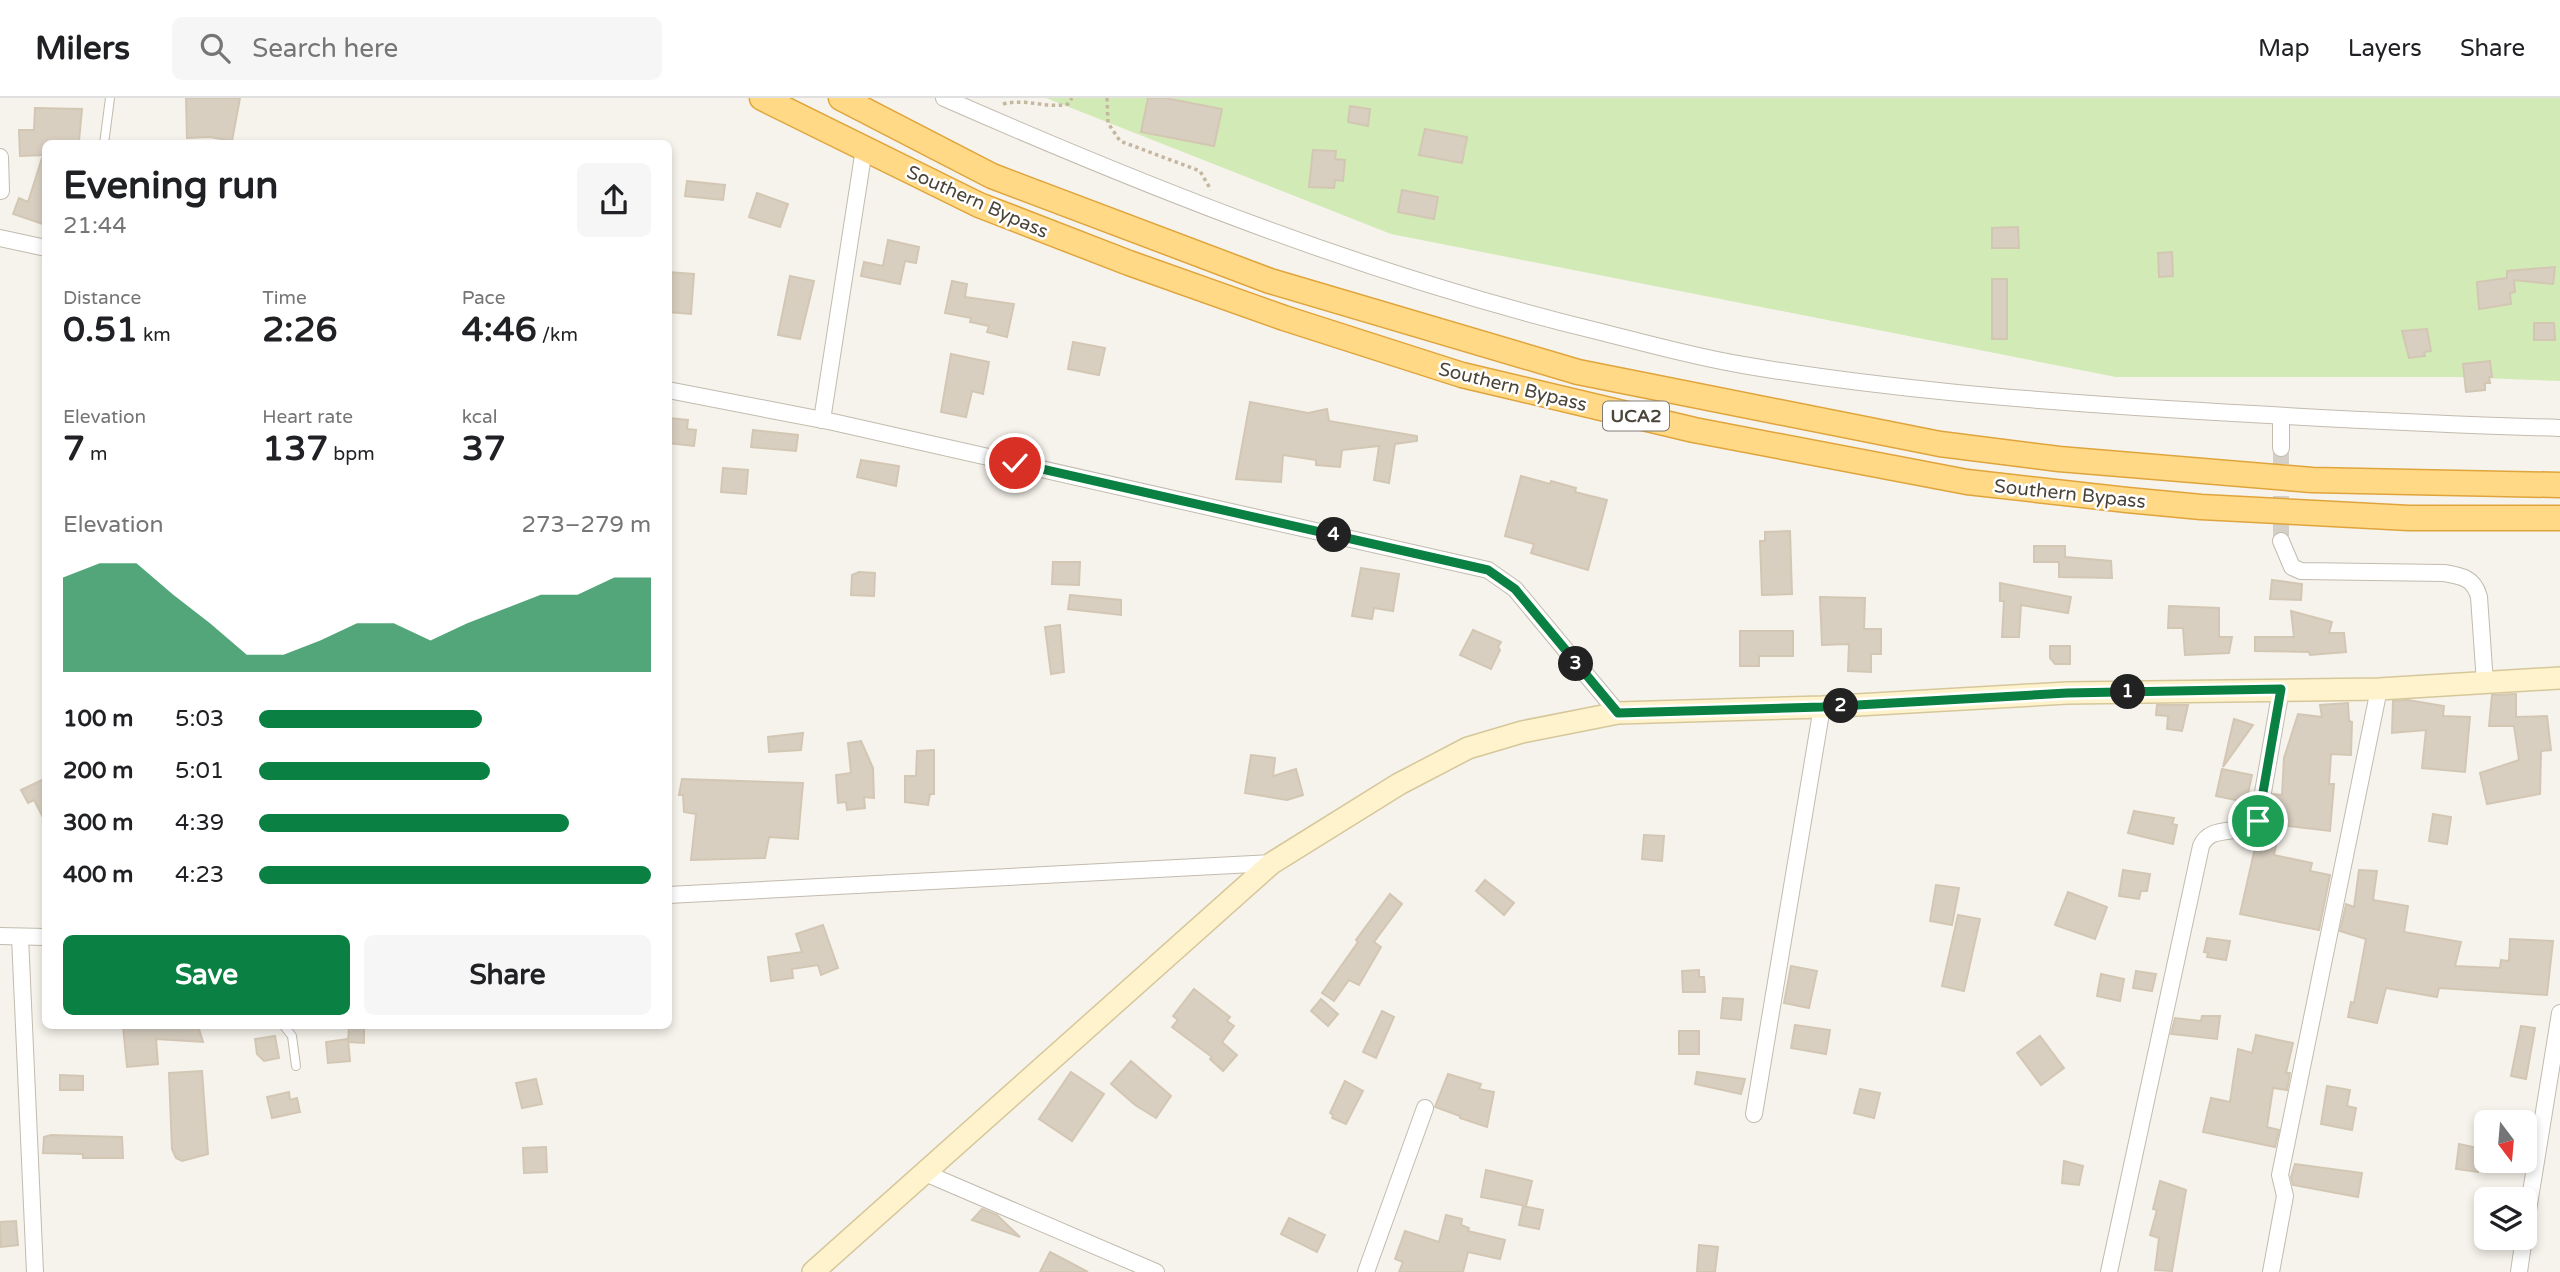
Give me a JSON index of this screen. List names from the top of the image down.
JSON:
{
  "streets": {
    "highway": ["Southern Bypass", "UCA2"]
  },
  "north": "bottom",
  "page": {
    "header": "Milers",
    "search": "Search here",
    "nav": ["Map", "Layers", "Share"],
    "heading": ["Evening run", "21:44"],
    "stats": [
      ["Distance", "0.51 km"],
      ["Time", "2:26"],
      ["Pace", "4:46 /km"],
      ["Elevation", "7 m"],
      ["Heart rate", "137 bpm"],
      ["kcal", "37"]
    ],
    "chart": ["Elevation", "273–279 m"],
    "pins": [
      "4",
      "3",
      "1",
      "2"
    ],
    "list": [
      {
        "name": "100 m",
        "note": "5:03"
      },
      {
        "name": "200 m",
        "note": "5:01"
      },
      {
        "name": "300 m",
        "note": "4:39"
      },
      {
        "name": "400 m",
        "note": "4:23"
      }
    ],
    "buttons": ["Save", "Share"]
  }
}
